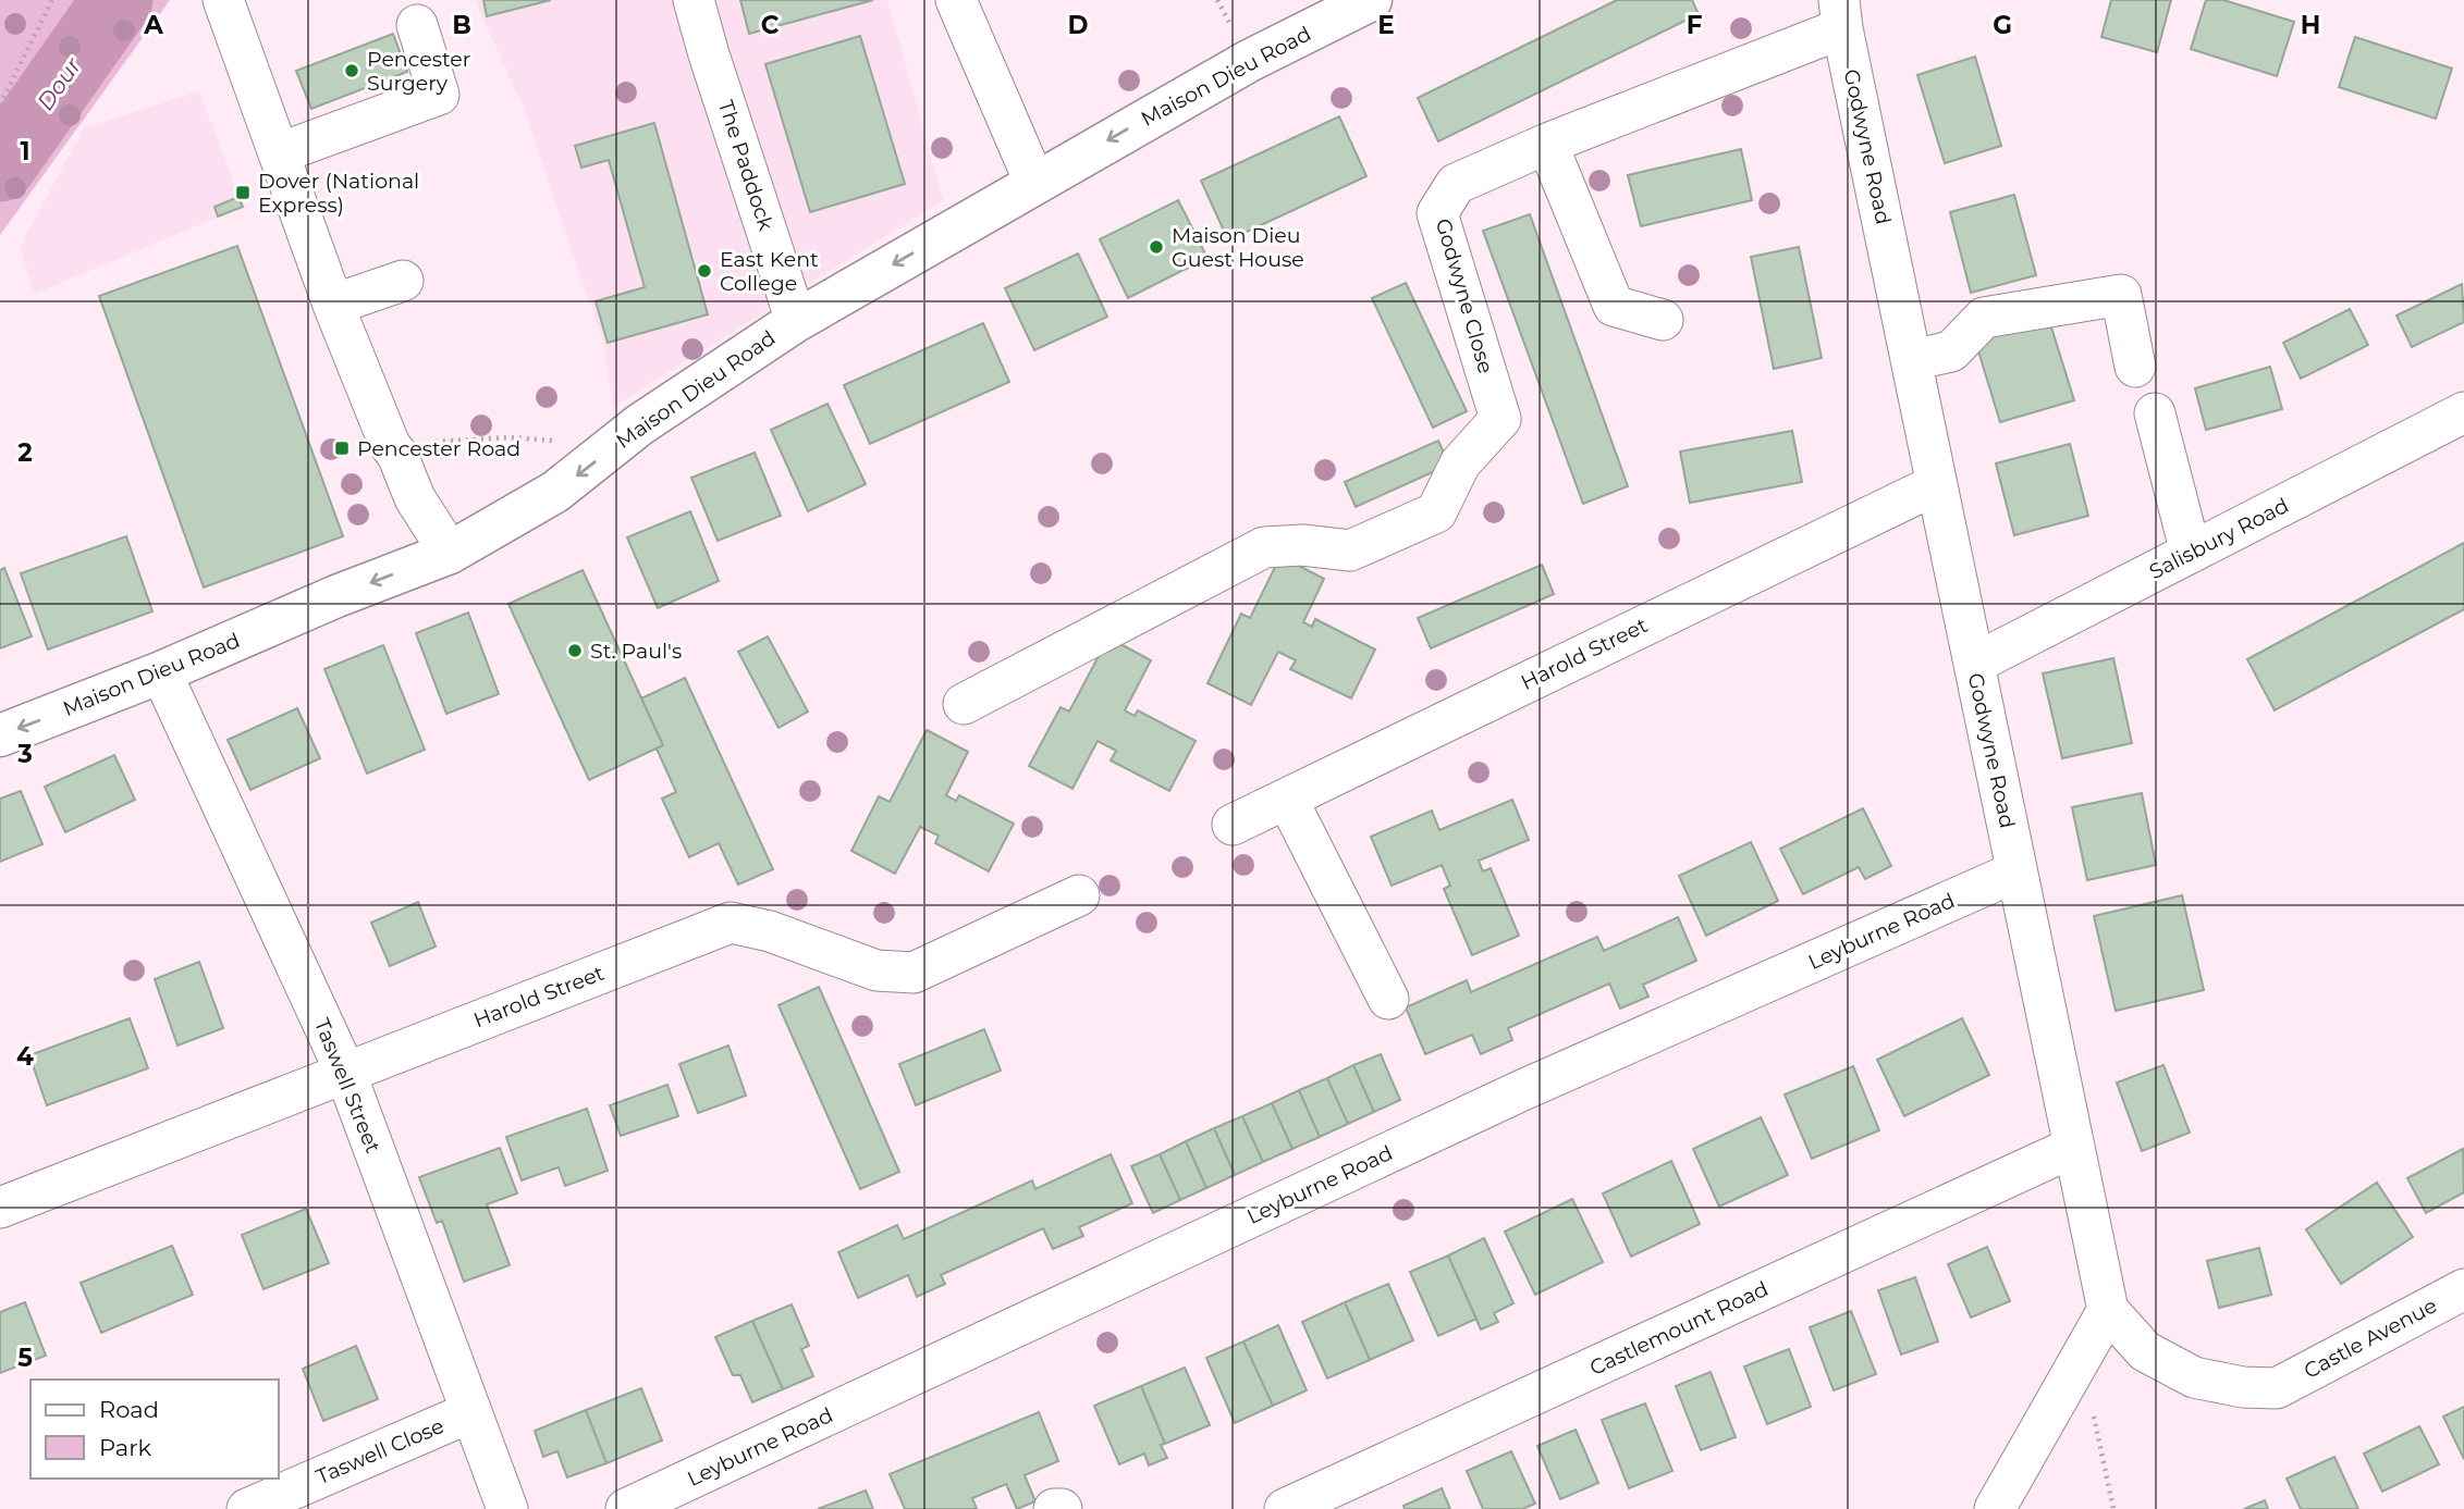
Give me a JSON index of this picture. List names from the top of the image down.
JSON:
{
  "streets": {
    "main road": ["Maison Dieu Road"],
    "street": [
      "Godwyne Road",
      "The Paddock",
      "Godwyne Close",
      "Salisbury Road",
      "Harold Street",
      "Leyburne Road",
      "Taswell Street",
      "Castlemount Road",
      "Castle Avenue",
      "Taswell Close"
    ]
  },
  "crossings": [
    ["Maison Dieu Road", "The Paddock"],
    ["Maison Dieu Road", "Taswell Street"],
    ["Godwyne Road", "Godwyne Close"],
    ["Godwyne Road", "Salisbury Road"],
    ["Godwyne Road", "Harold Street"],
    ["Godwyne Road", "Leyburne Road"],
    ["Godwyne Road", "Castlemount Road"],
    ["Godwyne Road", "Castle Avenue"],
    ["Harold Street", "Taswell Street"],
    ["Taswell Street", "Taswell Close"]
  ],
  "one_way": ["Maison Dieu Road"],
  "water": ["Dour"],
  "places": {
    "other": [
      "Pencester Surgery",
      "Maison Dieu Guest House",
      "East Kent College",
      "St. Paul's"
    ],
    "transit": ["Dover (National Express)", "Pencester Road"]
  },
  "legend": ["Road", "Park"],
  "grid": {
    "columns": [
      "A",
      "B",
      "C",
      "D",
      "E",
      "F",
      "G",
      "H"
    ],
    "rows": [
      "1",
      "2",
      "3",
      "4",
      "5"
    ]
  }
}
